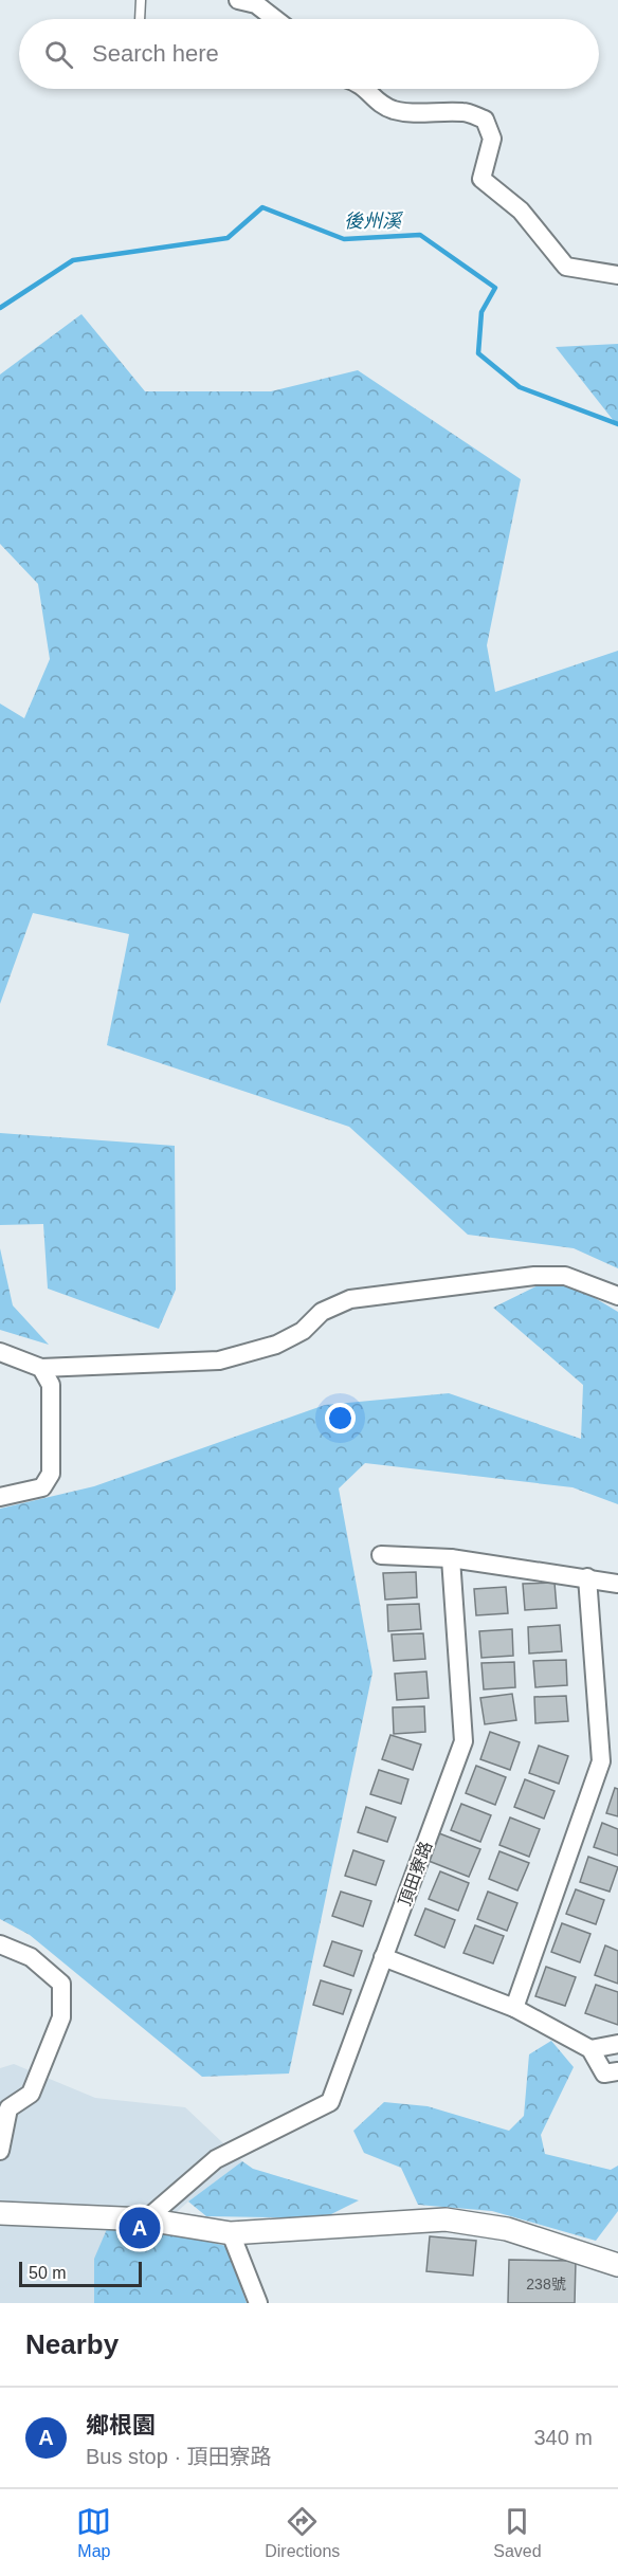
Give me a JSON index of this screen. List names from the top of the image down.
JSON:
{
  "streets": {
    "street": ["頂田寮路"]
  },
  "water": ["後州溪"],
  "house_numbers": ["238號"],
  "scale_bar": "50 m",
  "page": {
    "search": "Search here",
    "pins": "A",
    "scale": "50 m",
    "heading": "Nearby",
    "list": [
      {
        "mark": "A",
        "name": "鄉根園",
        "note": "Bus stop · 頂田寮路",
        "value": "340 m"
      }
    ],
    "nav": ["Map", "Directions", "Saved"]
  }
}
